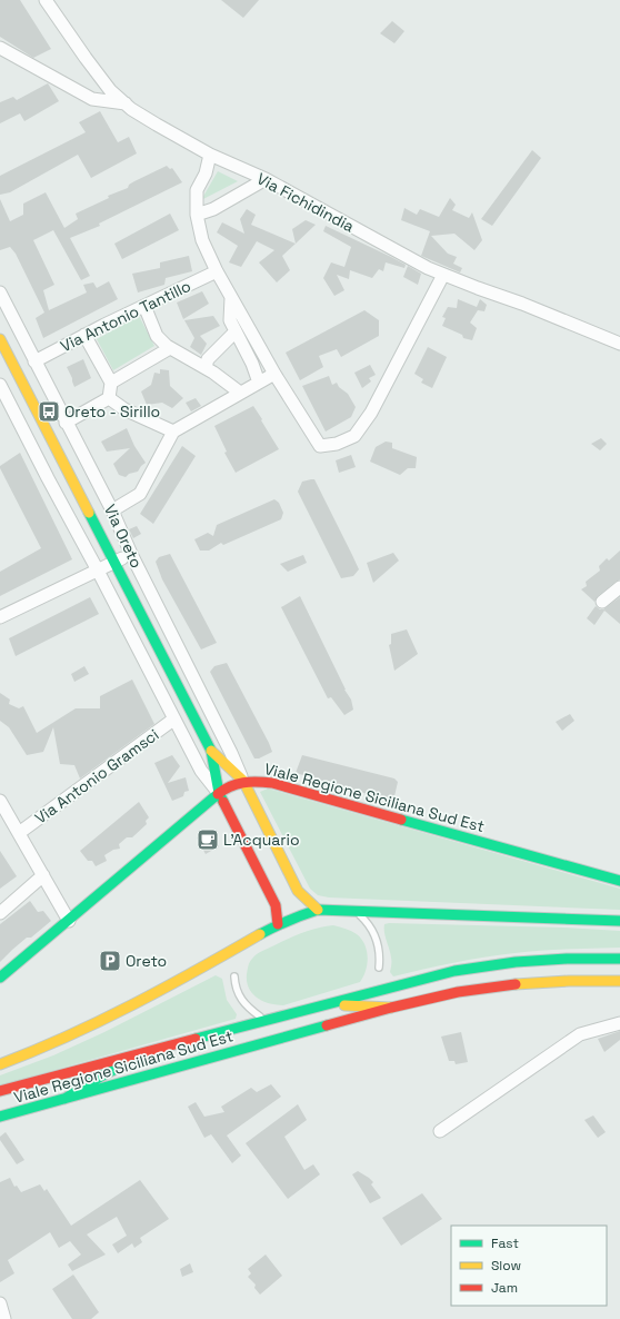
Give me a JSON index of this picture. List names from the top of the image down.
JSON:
{
  "streets": {
    "street": [
      "Via Fichidindia",
      "Via Antonio Tantillo",
      "Via Oreto",
      "Via Antonio Gramsci",
      "Viale Regione Siciliana Sud Est"
    ]
  },
  "crossings": [
    ["Via Antonio Tantillo", "Via Oreto"],
    ["Via Oreto", "Viale Regione Siciliana Sud Est"]
  ],
  "places": {
    "bus stop": ["Oreto - Sirillo"],
    "cafe": ["L'Acquario"],
    "parking": ["Oreto"]
  },
  "legend": ["Fast", "Slow", "Jam"]
}
